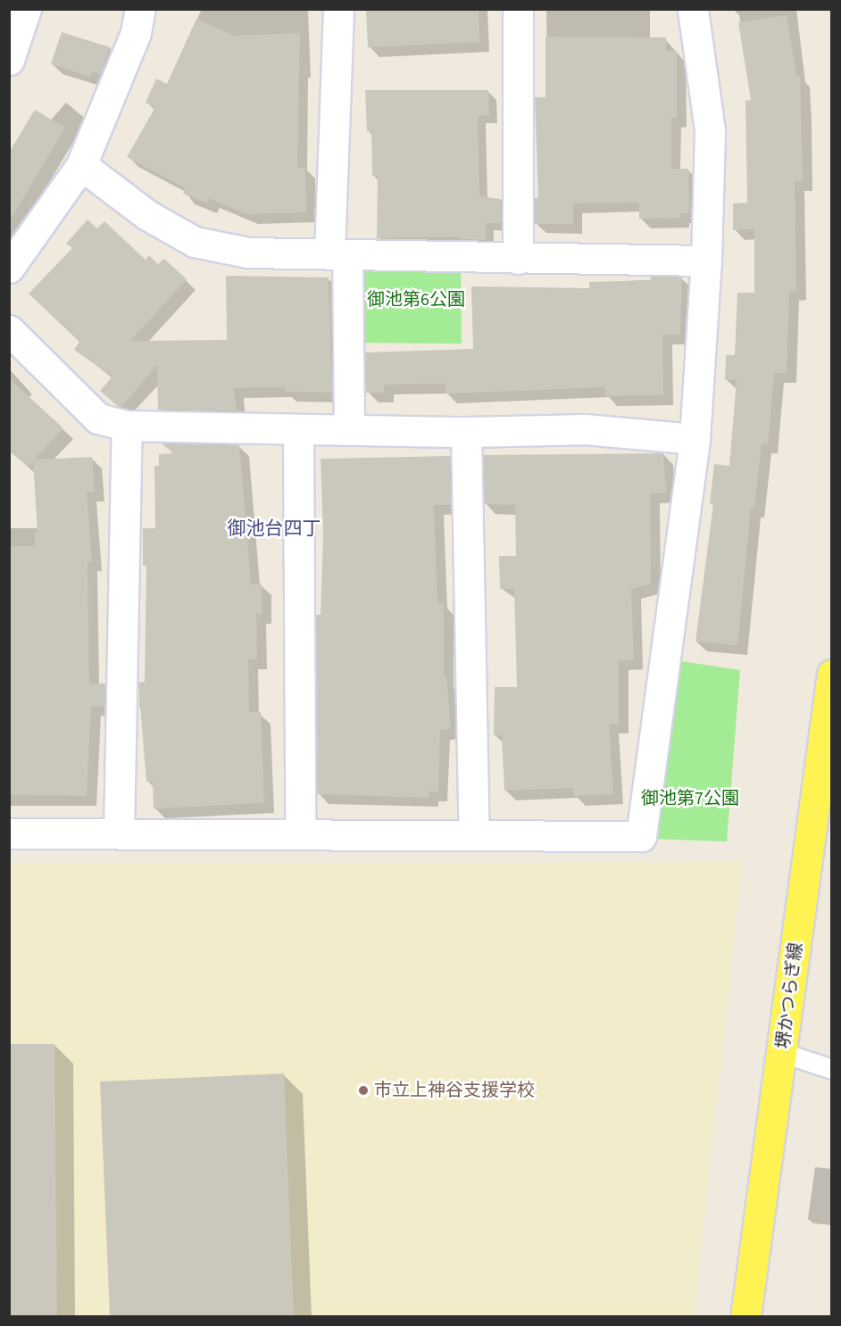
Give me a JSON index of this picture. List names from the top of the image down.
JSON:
{
  "streets": {
    "main road": ["堺かつらぎ線"]
  },
  "districts": ["御池台四丁"],
  "parks": ["御池第6公園", "御池第7公園"],
  "places": ["市立上神谷支援学校"]
}
